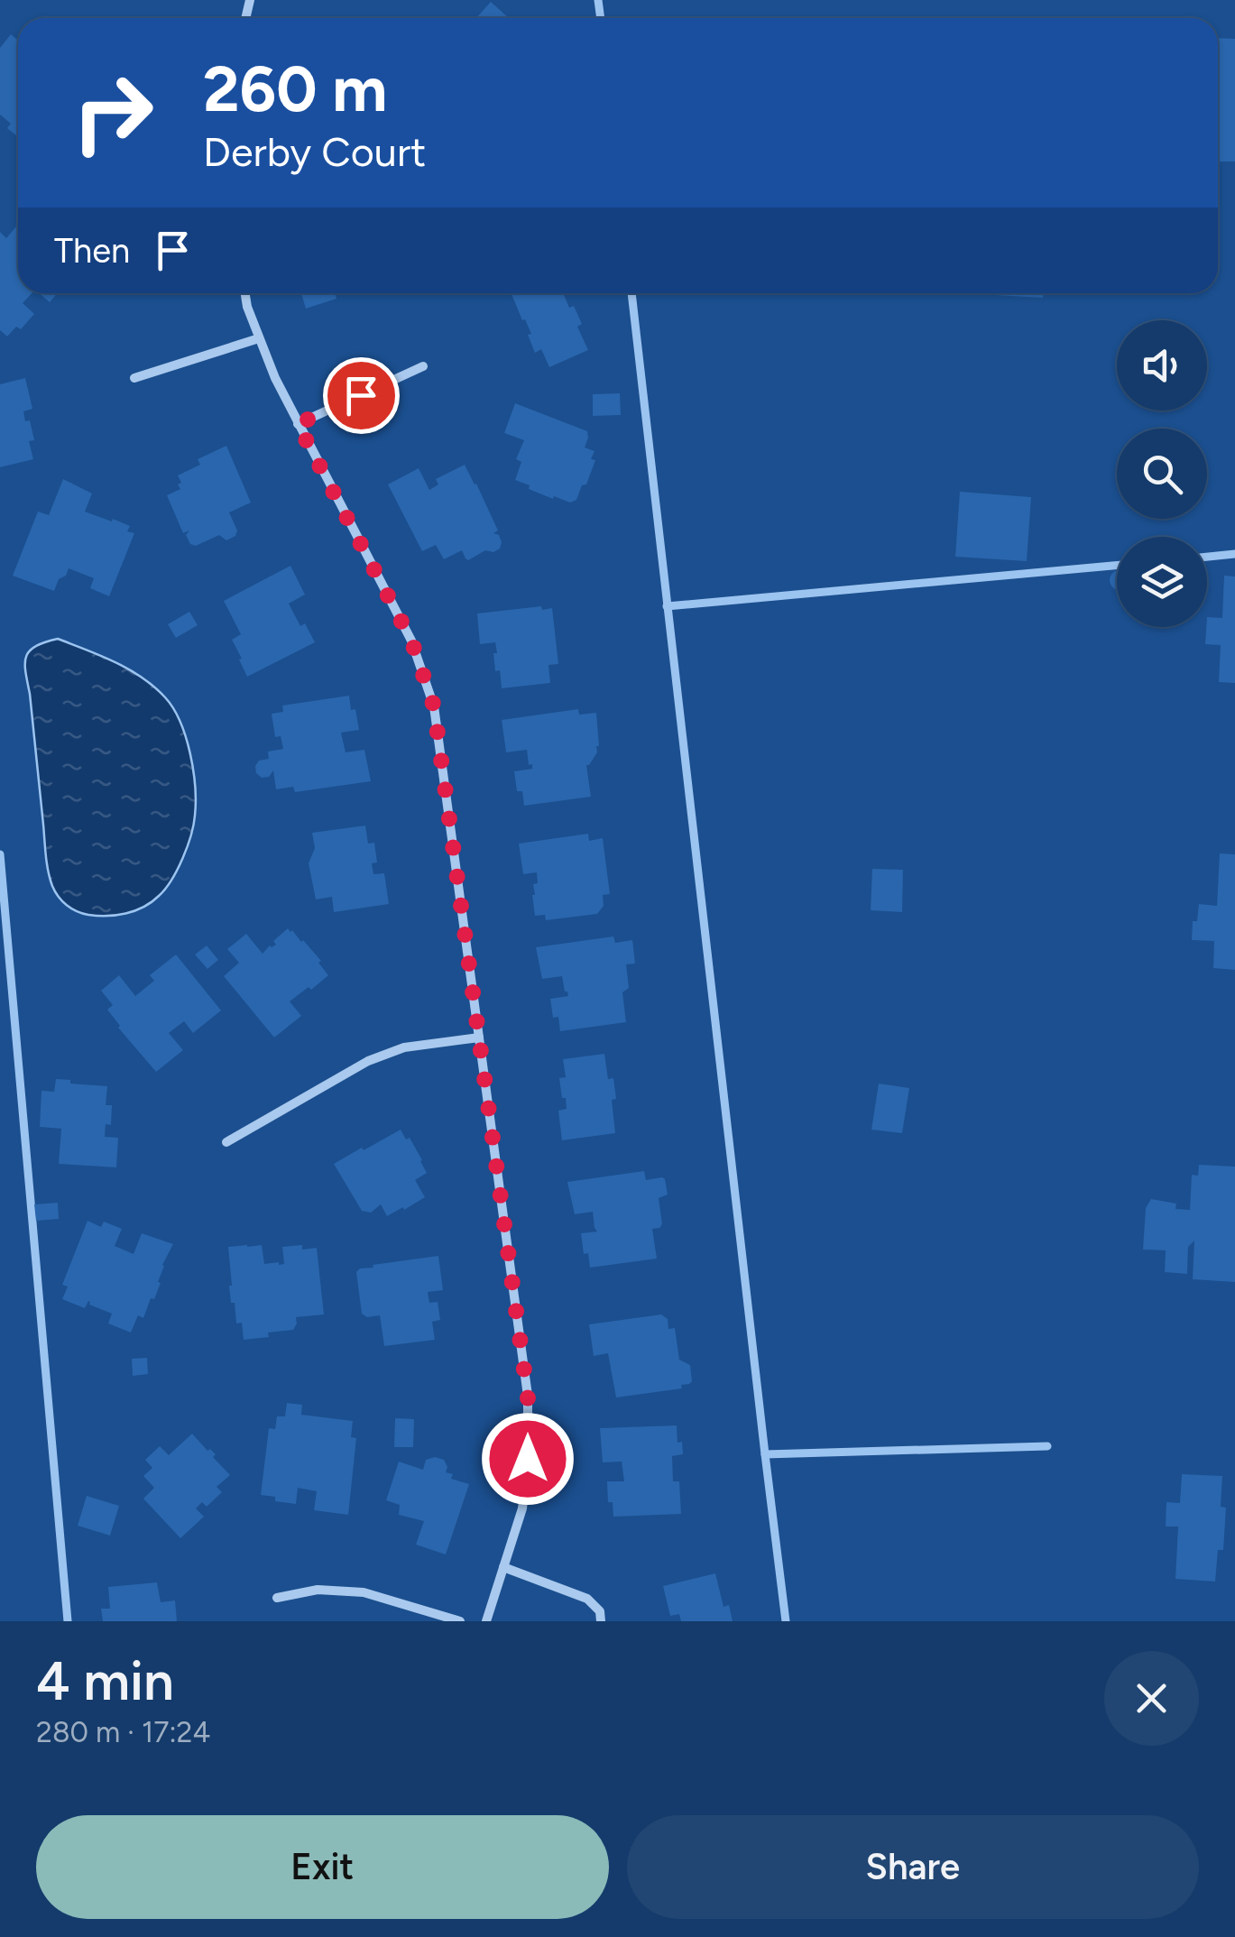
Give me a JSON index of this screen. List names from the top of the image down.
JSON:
{
  "page": {
    "turn": ["260 m", "Derby Court"],
    "then": "Then",
    "heading": ["4 min", "280 m · 17:24"],
    "buttons": ["Exit", "Share"]
  }
}
